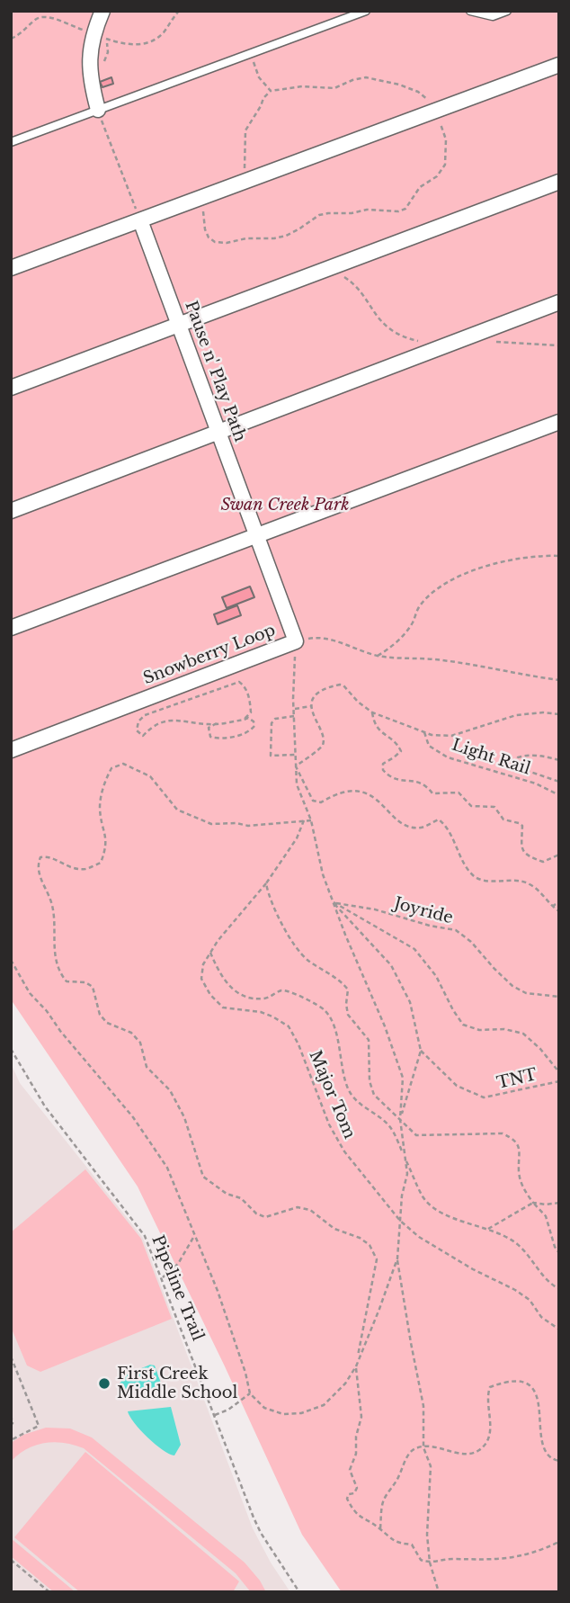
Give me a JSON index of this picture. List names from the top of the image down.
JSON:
{
  "streets": {
    "street": ["Pause n' Play Path", "Snowberry Loop"],
    "path": [
      "Light Rail",
      "Joyride",
      "TNT",
      "Major Tom",
      "Pipeline Trail"
    ]
  },
  "crossings": [
    ["Pause n' Play Path", "Snowberry Loop"]
  ],
  "parks": ["Swan Creek Park"],
  "places": ["First Creek Middle School"]
}
